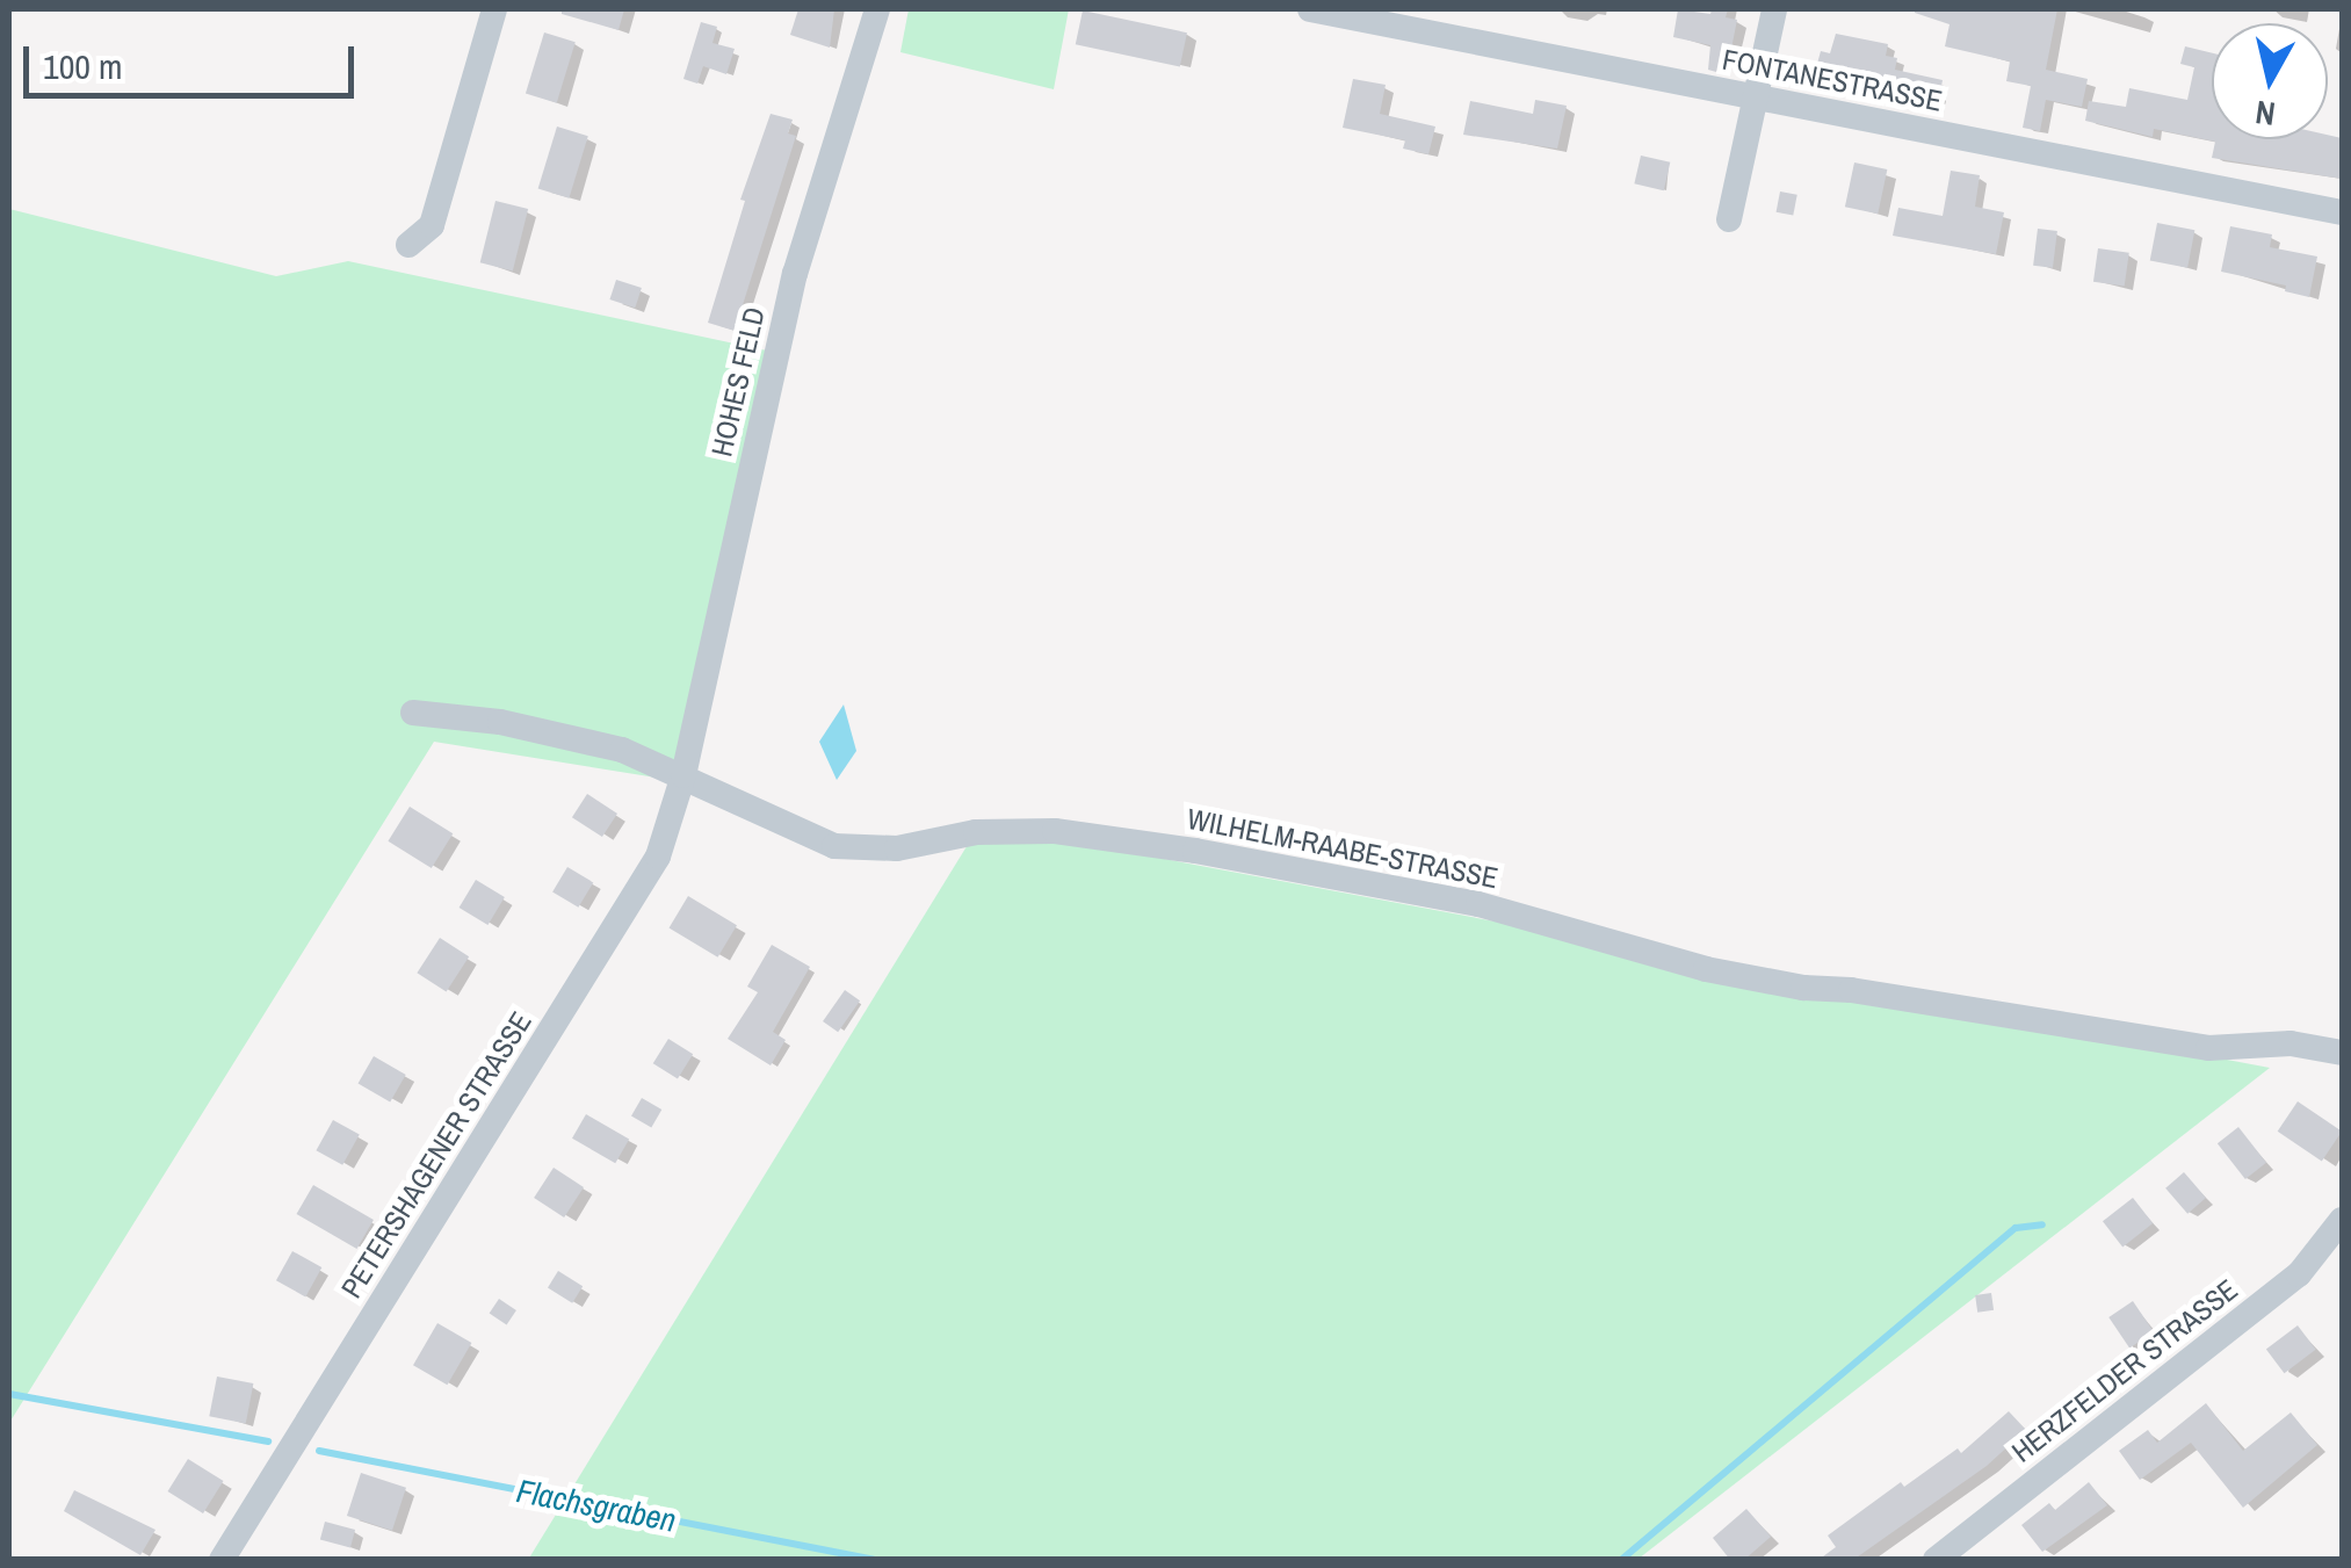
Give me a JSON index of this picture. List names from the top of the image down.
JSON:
{
  "streets": {
    "street": [
      "FONTANESTRASSE",
      "HOHES FELD",
      "WILHELM-RAABE-STRASSE",
      "PETERSHAGENER STRASSE",
      "HERZFELDER STRASSE"
    ]
  },
  "crossings": [
    ["HOHES FELD", "WILHELM-RAABE-STRASSE"],
    ["HOHES FELD", "PETERSHAGENER STRASSE"],
    ["WILHELM-RAABE-STRASSE", "PETERSHAGENER STRASSE"]
  ],
  "water": ["Flachsgraben"],
  "scale_bar": "100 m",
  "north": "bottom"
}
